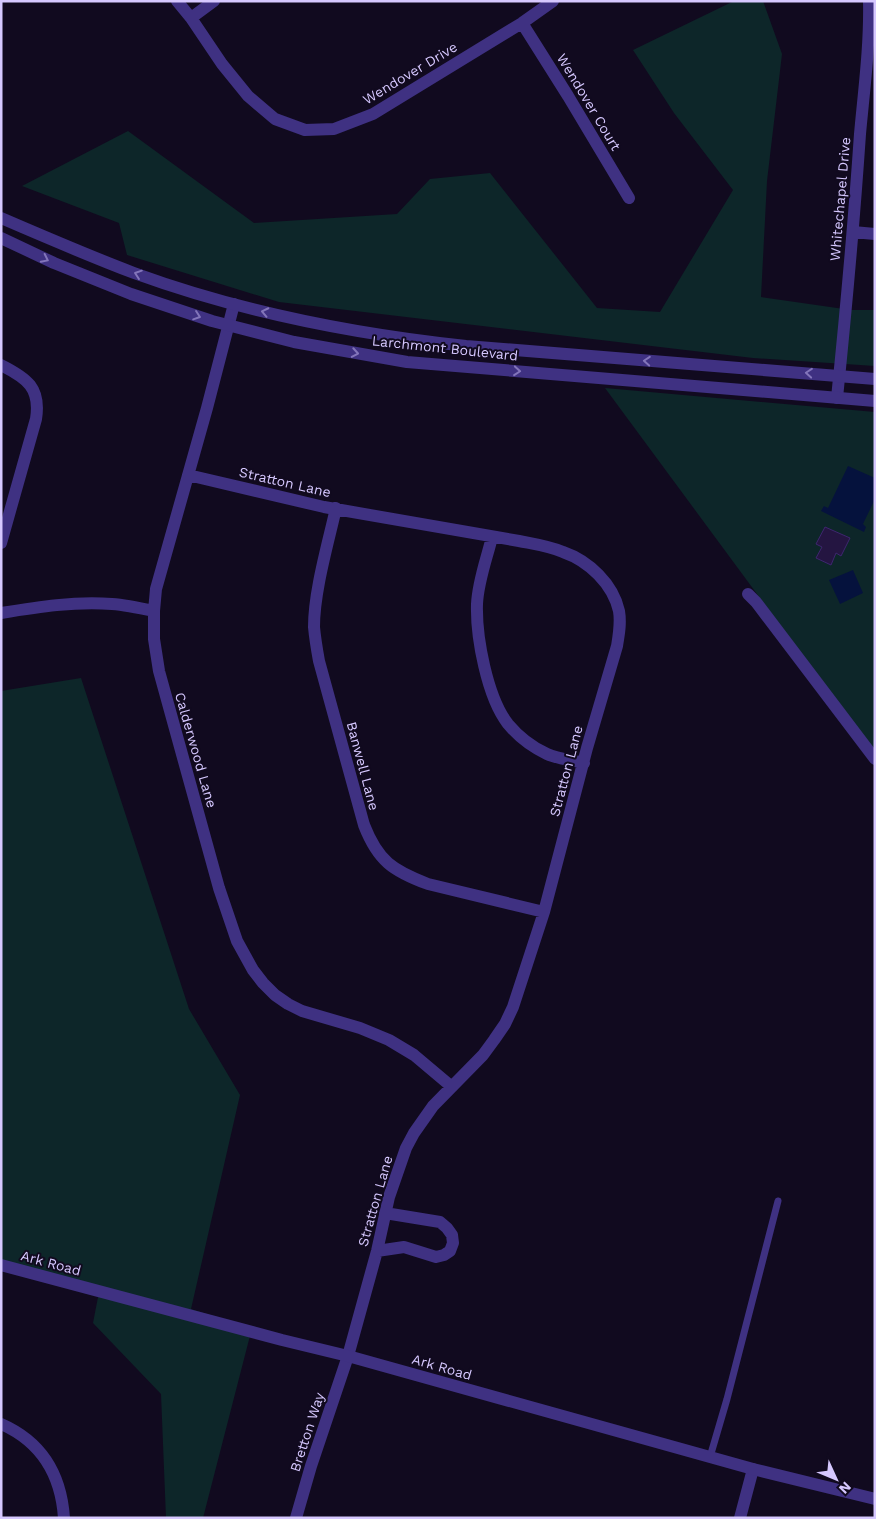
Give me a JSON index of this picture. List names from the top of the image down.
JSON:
{
  "streets": {
    "street": [
      "Wendover Drive",
      "Wendover Court",
      "Whitechapel Drive",
      "Larchmont Boulevard",
      "Stratton Lane",
      "Calderwood Lane",
      "Banwell Lane",
      "Ark Road",
      "Bretton Way"
    ]
  },
  "crossings": [
    ["Wendover Drive", "Wendover Court"],
    ["Whitechapel Drive", "Larchmont Boulevard"],
    ["Larchmont Boulevard", "Calderwood Lane"],
    ["Stratton Lane", "Calderwood Lane"],
    ["Stratton Lane", "Banwell Lane"],
    ["Stratton Lane", "Ark Road"],
    ["Stratton Lane", "Bretton Way"],
    ["Ark Road", "Bretton Way"]
  ],
  "north": "bottom right"
}
